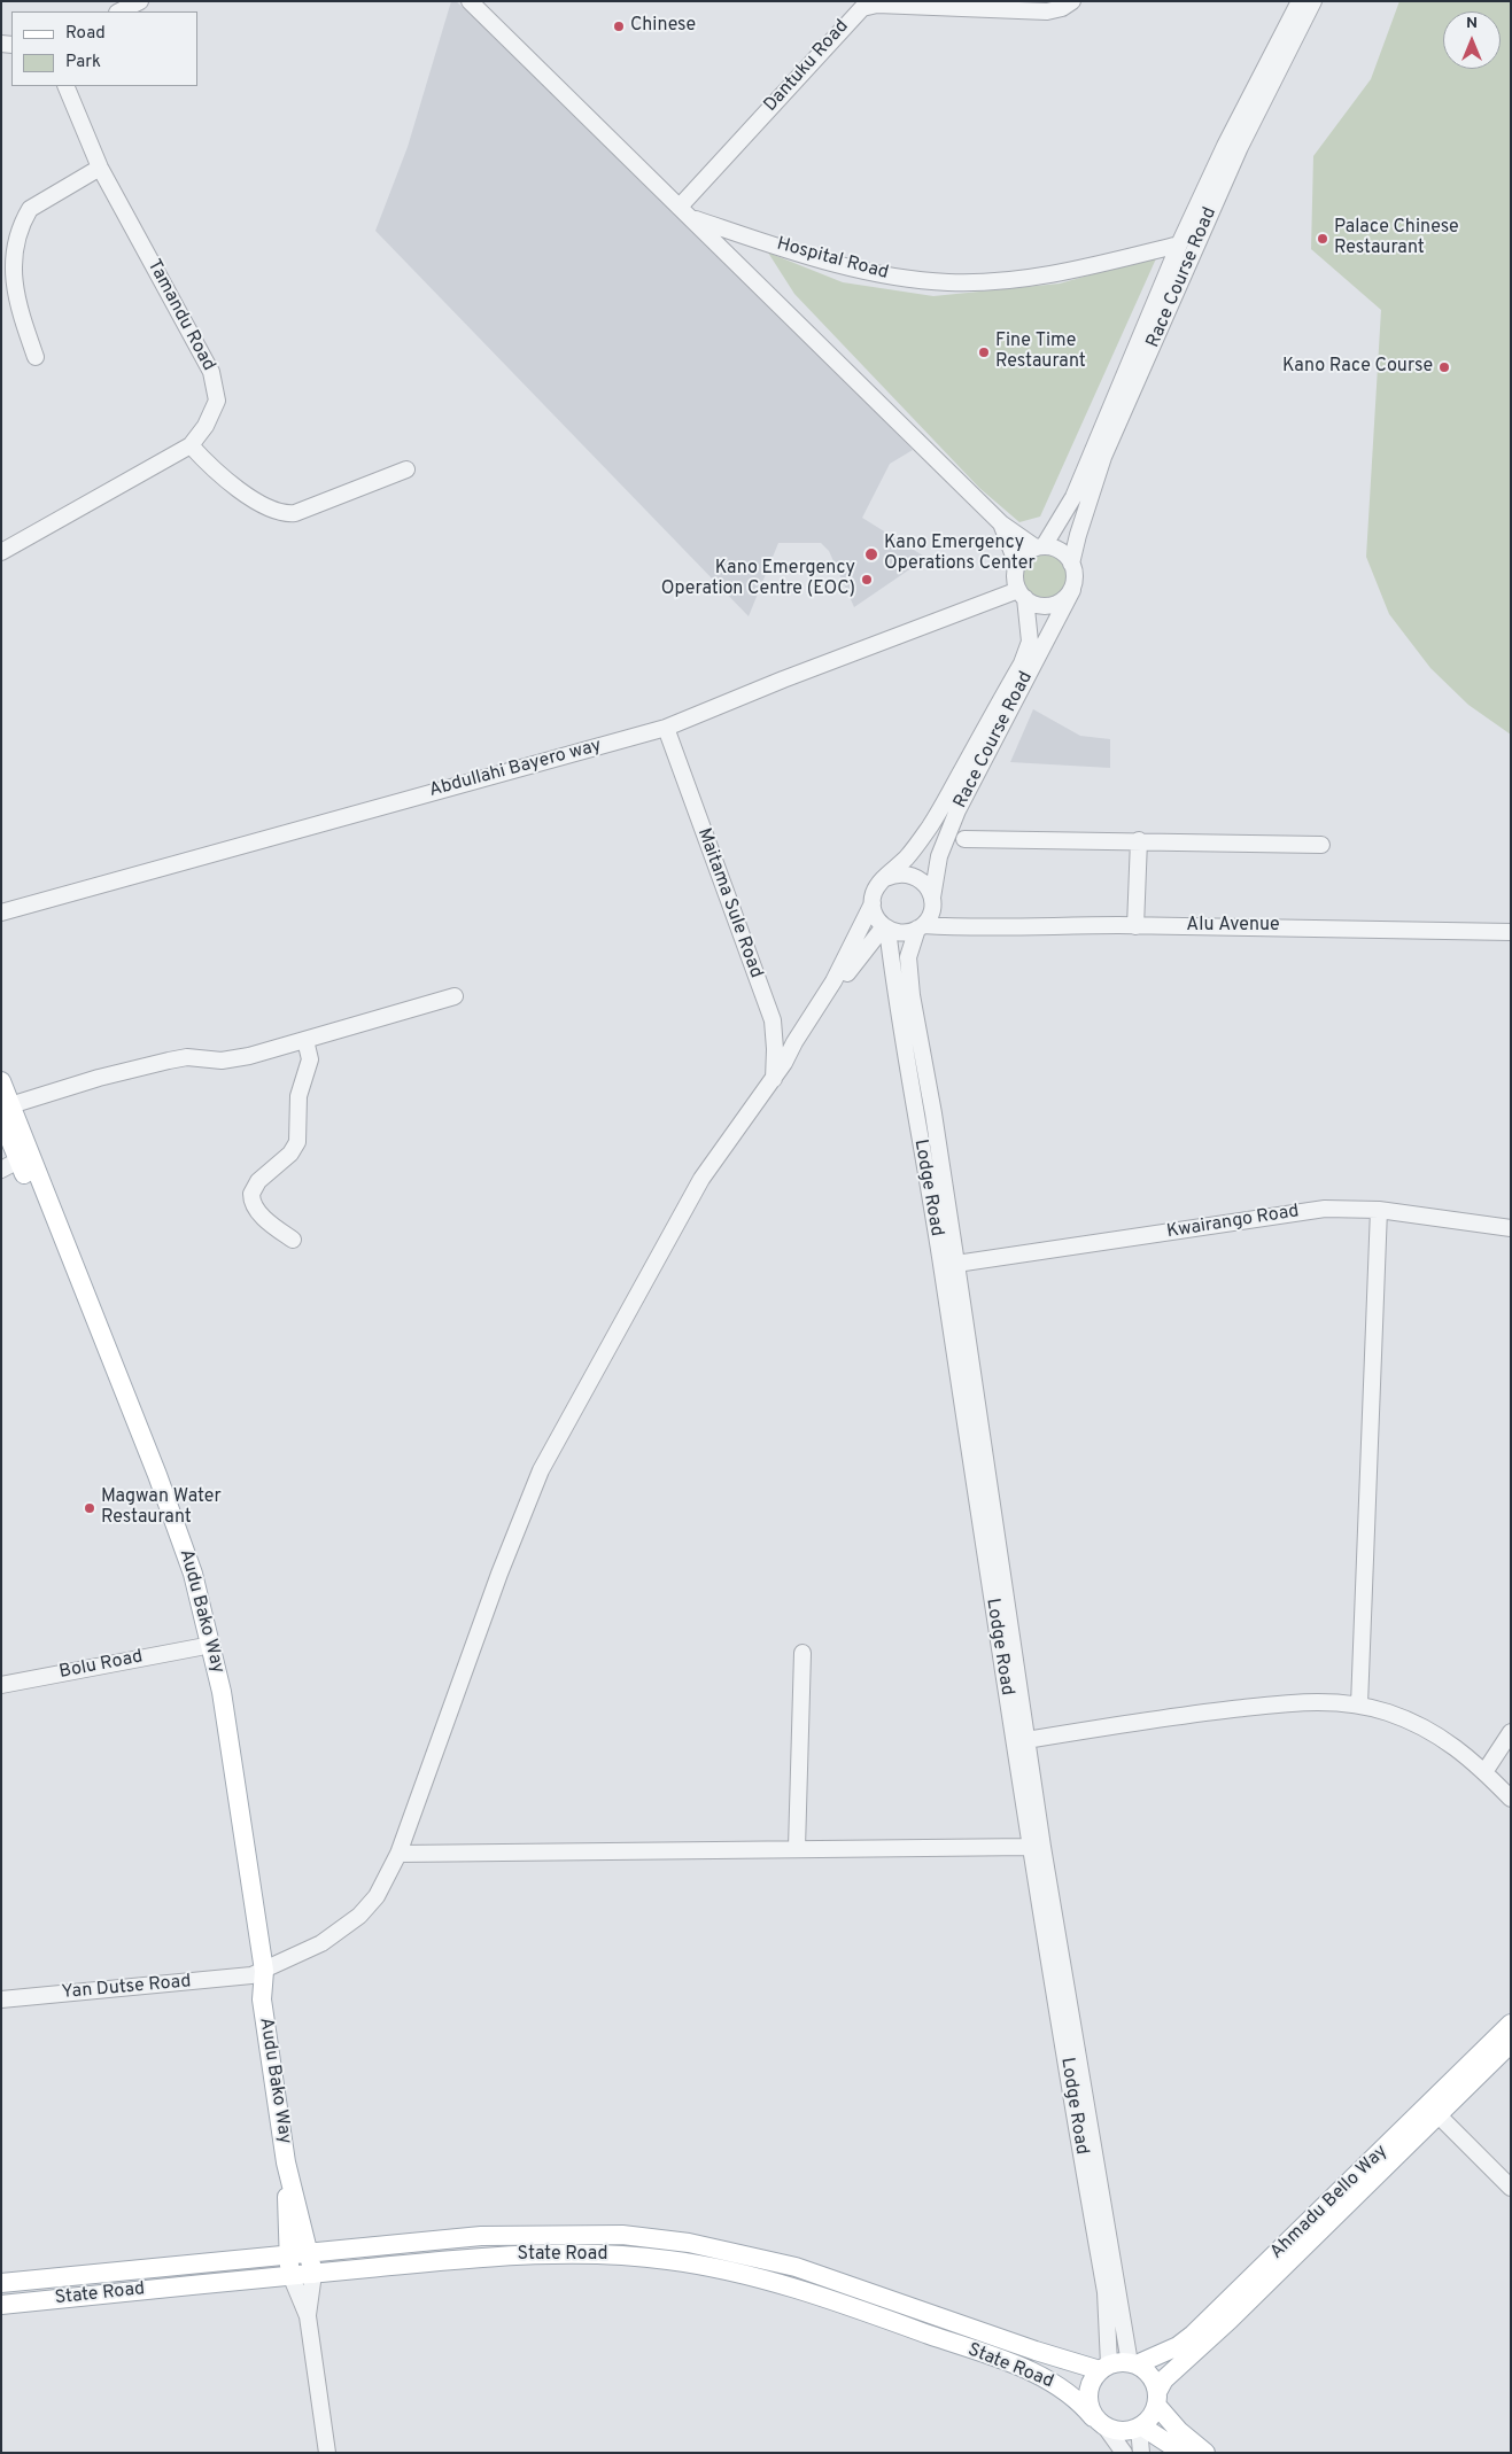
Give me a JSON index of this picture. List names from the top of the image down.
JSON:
{
  "streets": {
    "main road": ["Audu Bako Way", "Ahmadu Bello Way", "State Road"],
    "street": [
      "Dantuku Road",
      "Hospital Road",
      "Race Course Road",
      "Tamandu Road",
      "Abdullahi Bayero way",
      "Maitama Sule Road",
      "Alu Avenue",
      "Lodge Road",
      "Kwairango Road",
      "Bolu Road",
      "Yan Dutse Road"
    ]
  },
  "crossings": [
    ["Dantuku Road", "Hospital Road"],
    ["Hospital Road", "Race Course Road"],
    ["Hospital Road", "Abdullahi Bayero way"],
    ["Race Course Road", "Abdullahi Bayero way"],
    ["Race Course Road", "Alu Avenue"],
    ["Race Course Road", "Lodge Road"],
    ["Abdullahi Bayero way", "Maitama Sule Road"],
    ["Alu Avenue", "Lodge Road"],
    ["Lodge Road", "Kwairango Road"],
    ["Lodge Road", "Ahmadu Bello Way"],
    ["Lodge Road", "State Road"],
    ["Audu Bako Way", "Bolu Road"],
    ["Audu Bako Way", "Yan Dutse Road"],
    ["Audu Bako Way", "State Road"],
    ["Ahmadu Bello Way", "State Road"]
  ],
  "places": [
    "Chinese",
    "Palace Chinese Restaurant",
    "Fine Time Restaurant",
    "Kano Race Course",
    "Kano Emergency Operations Center",
    "Kano Emergency Operation Centre (EOC)",
    "Magwan Water Restaurant"
  ],
  "legend": ["Road", "Park"],
  "north": "top"
}
